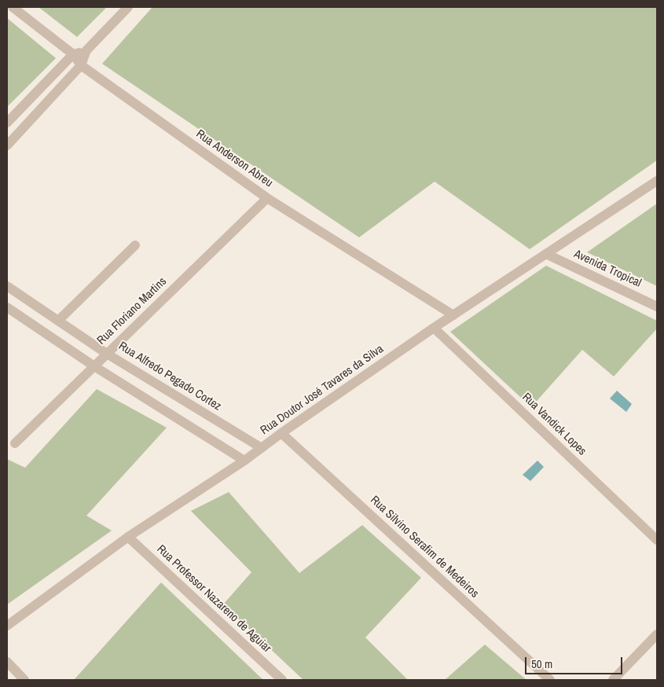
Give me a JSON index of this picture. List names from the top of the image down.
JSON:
{
  "streets": {
    "street": [
      "Rua Anderson Abreu",
      "Avenida Tropical",
      "Rua Floriano Martins",
      "Rua Alfredo Pegado Cortez",
      "Rua Doutor José Tavares da Silva",
      "Rua Vandick Lopes",
      "Rua Silvino Serafim de Medeiros",
      "Rua Professor Nazareno de Aguiar"
    ]
  },
  "crossings": [
    ["Rua Anderson Abreu", "Rua Floriano Martins"],
    ["Rua Anderson Abreu", "Rua Doutor José Tavares da Silva"],
    ["Avenida Tropical", "Rua Doutor José Tavares da Silva"],
    ["Rua Floriano Martins", "Rua Alfredo Pegado Cortez"],
    ["Rua Alfredo Pegado Cortez", "Rua Doutor José Tavares da Silva"],
    ["Rua Doutor José Tavares da Silva", "Rua Vandick Lopes"],
    ["Rua Doutor José Tavares da Silva", "Rua Silvino Serafim de Medeiros"],
    ["Rua Doutor José Tavares da Silva", "Rua Professor Nazareno de Aguiar"]
  ],
  "scale_bar": "50 m"
}
